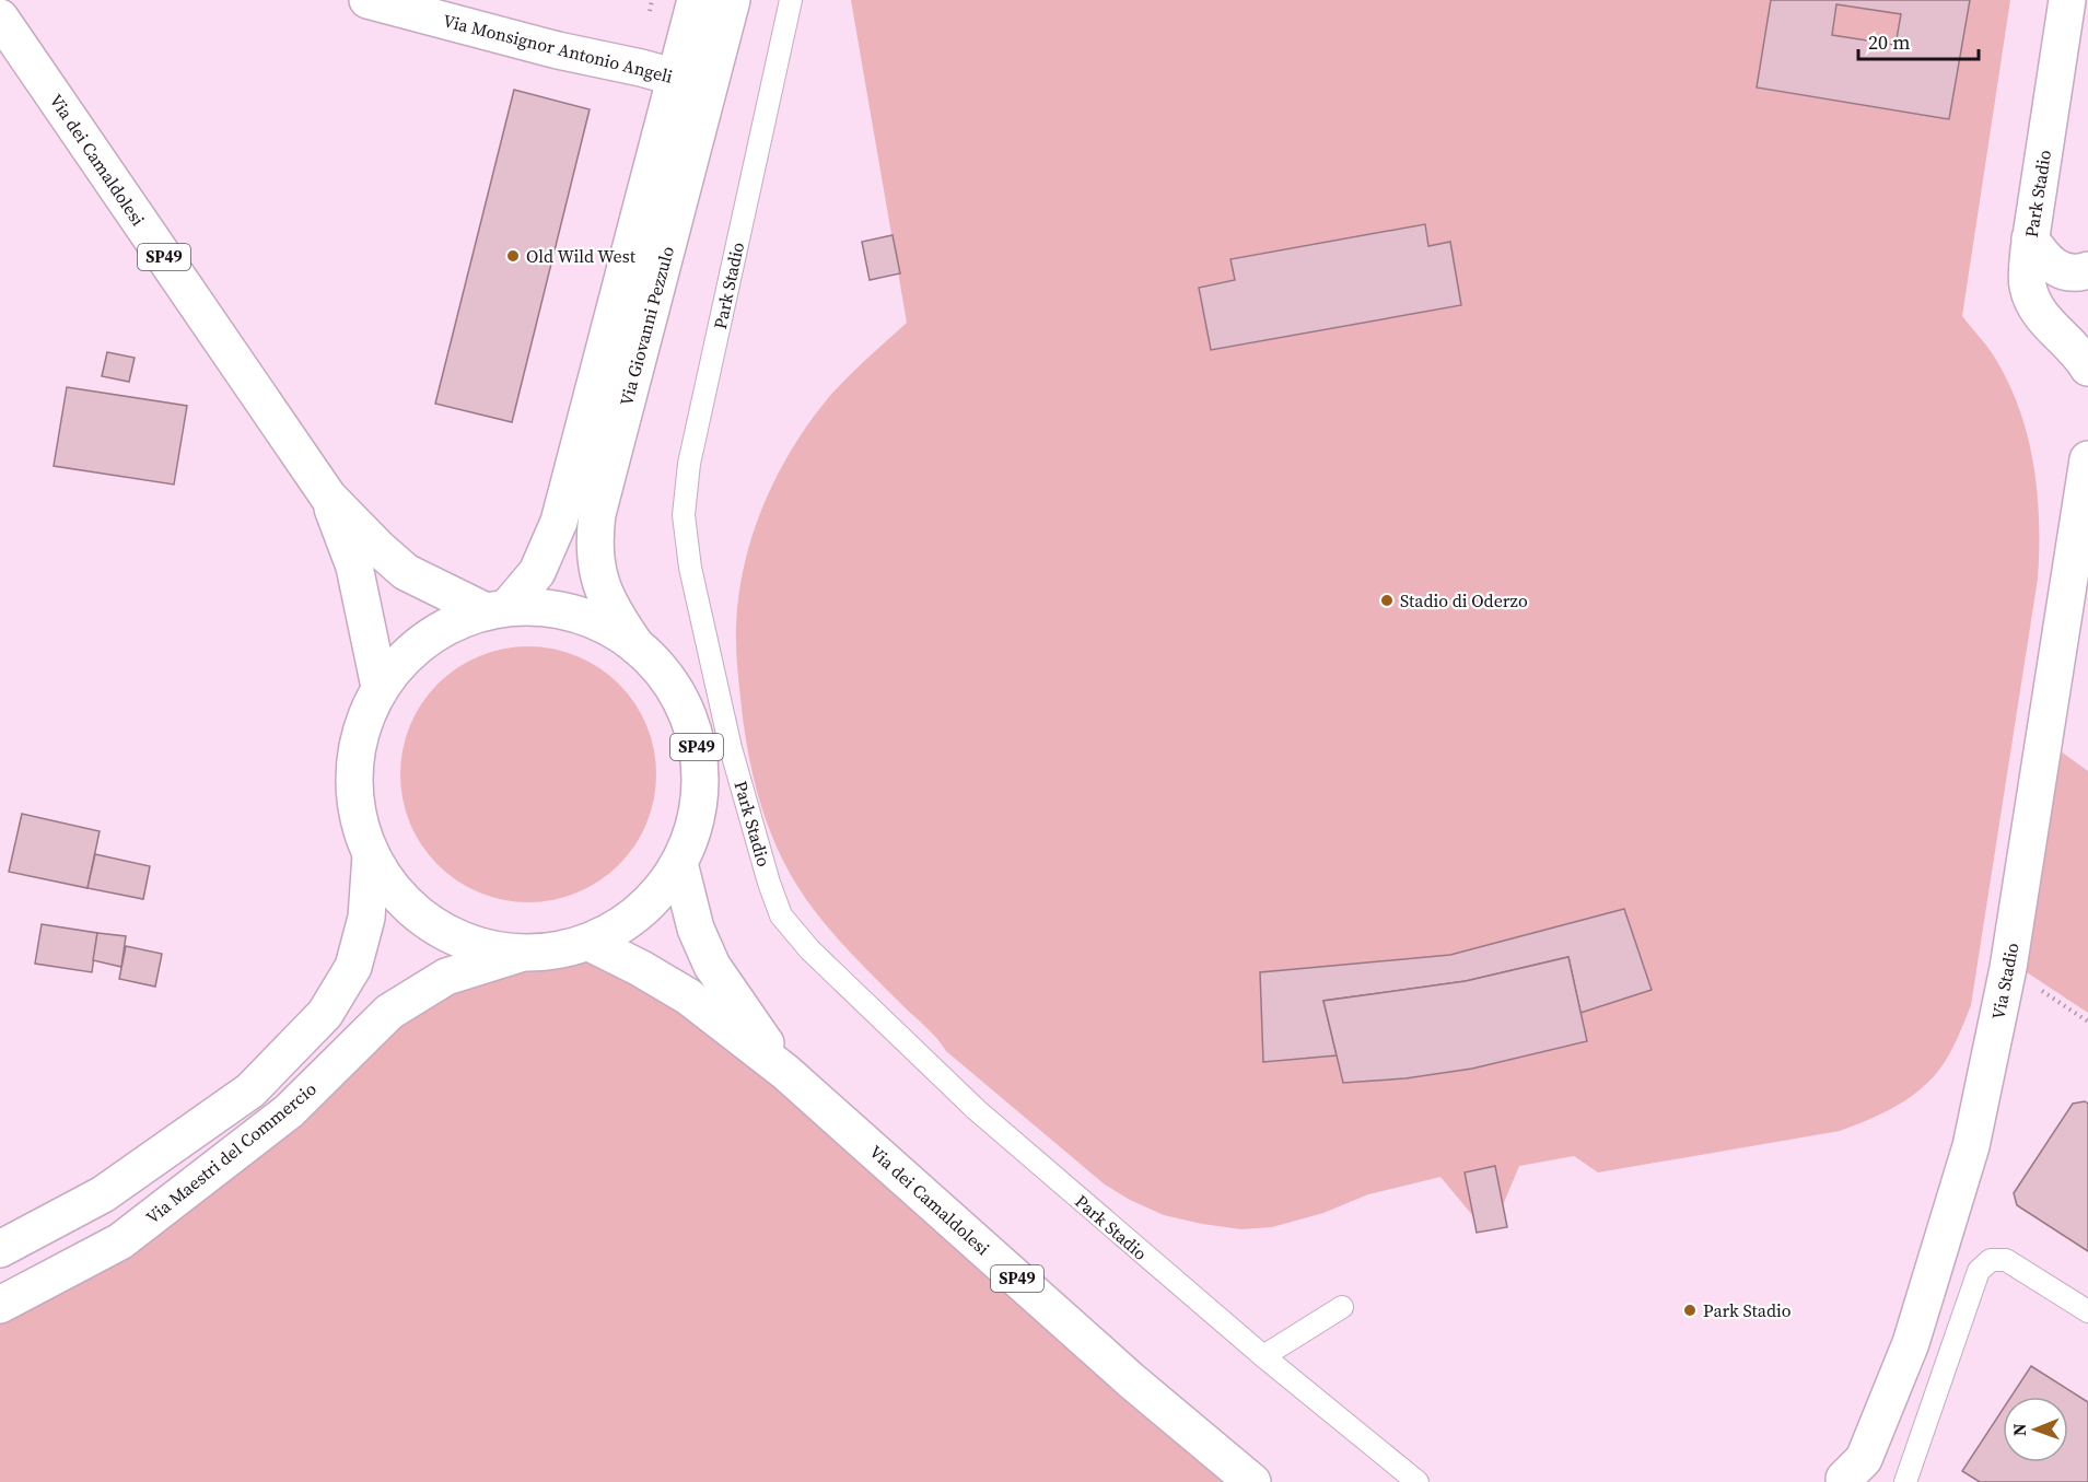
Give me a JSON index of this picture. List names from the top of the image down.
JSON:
{
  "streets": {
    "street": [
      "Via Monsignor Antonio Angeli",
      "Via dei Camaldolesi",
      "Park Stadio",
      "SP49",
      "Via Giovanni Pezzulo",
      "Via Stadio",
      "Via Maestri del Commercio"
    ]
  },
  "crossings": [
    ["Via Monsignor Antonio Angeli", "Via Giovanni Pezzulo"],
    ["Via dei Camaldolesi", "SP49"],
    ["Via dei Camaldolesi", "Via Giovanni Pezzulo"],
    ["SP49", "Via Giovanni Pezzulo"],
    ["SP49", "Via Maestri del Commercio"]
  ],
  "places": ["Old Wild West", "Stadio di Oderzo", "Park Stadio"],
  "scale_bar": "20 m",
  "north": "left"
}
